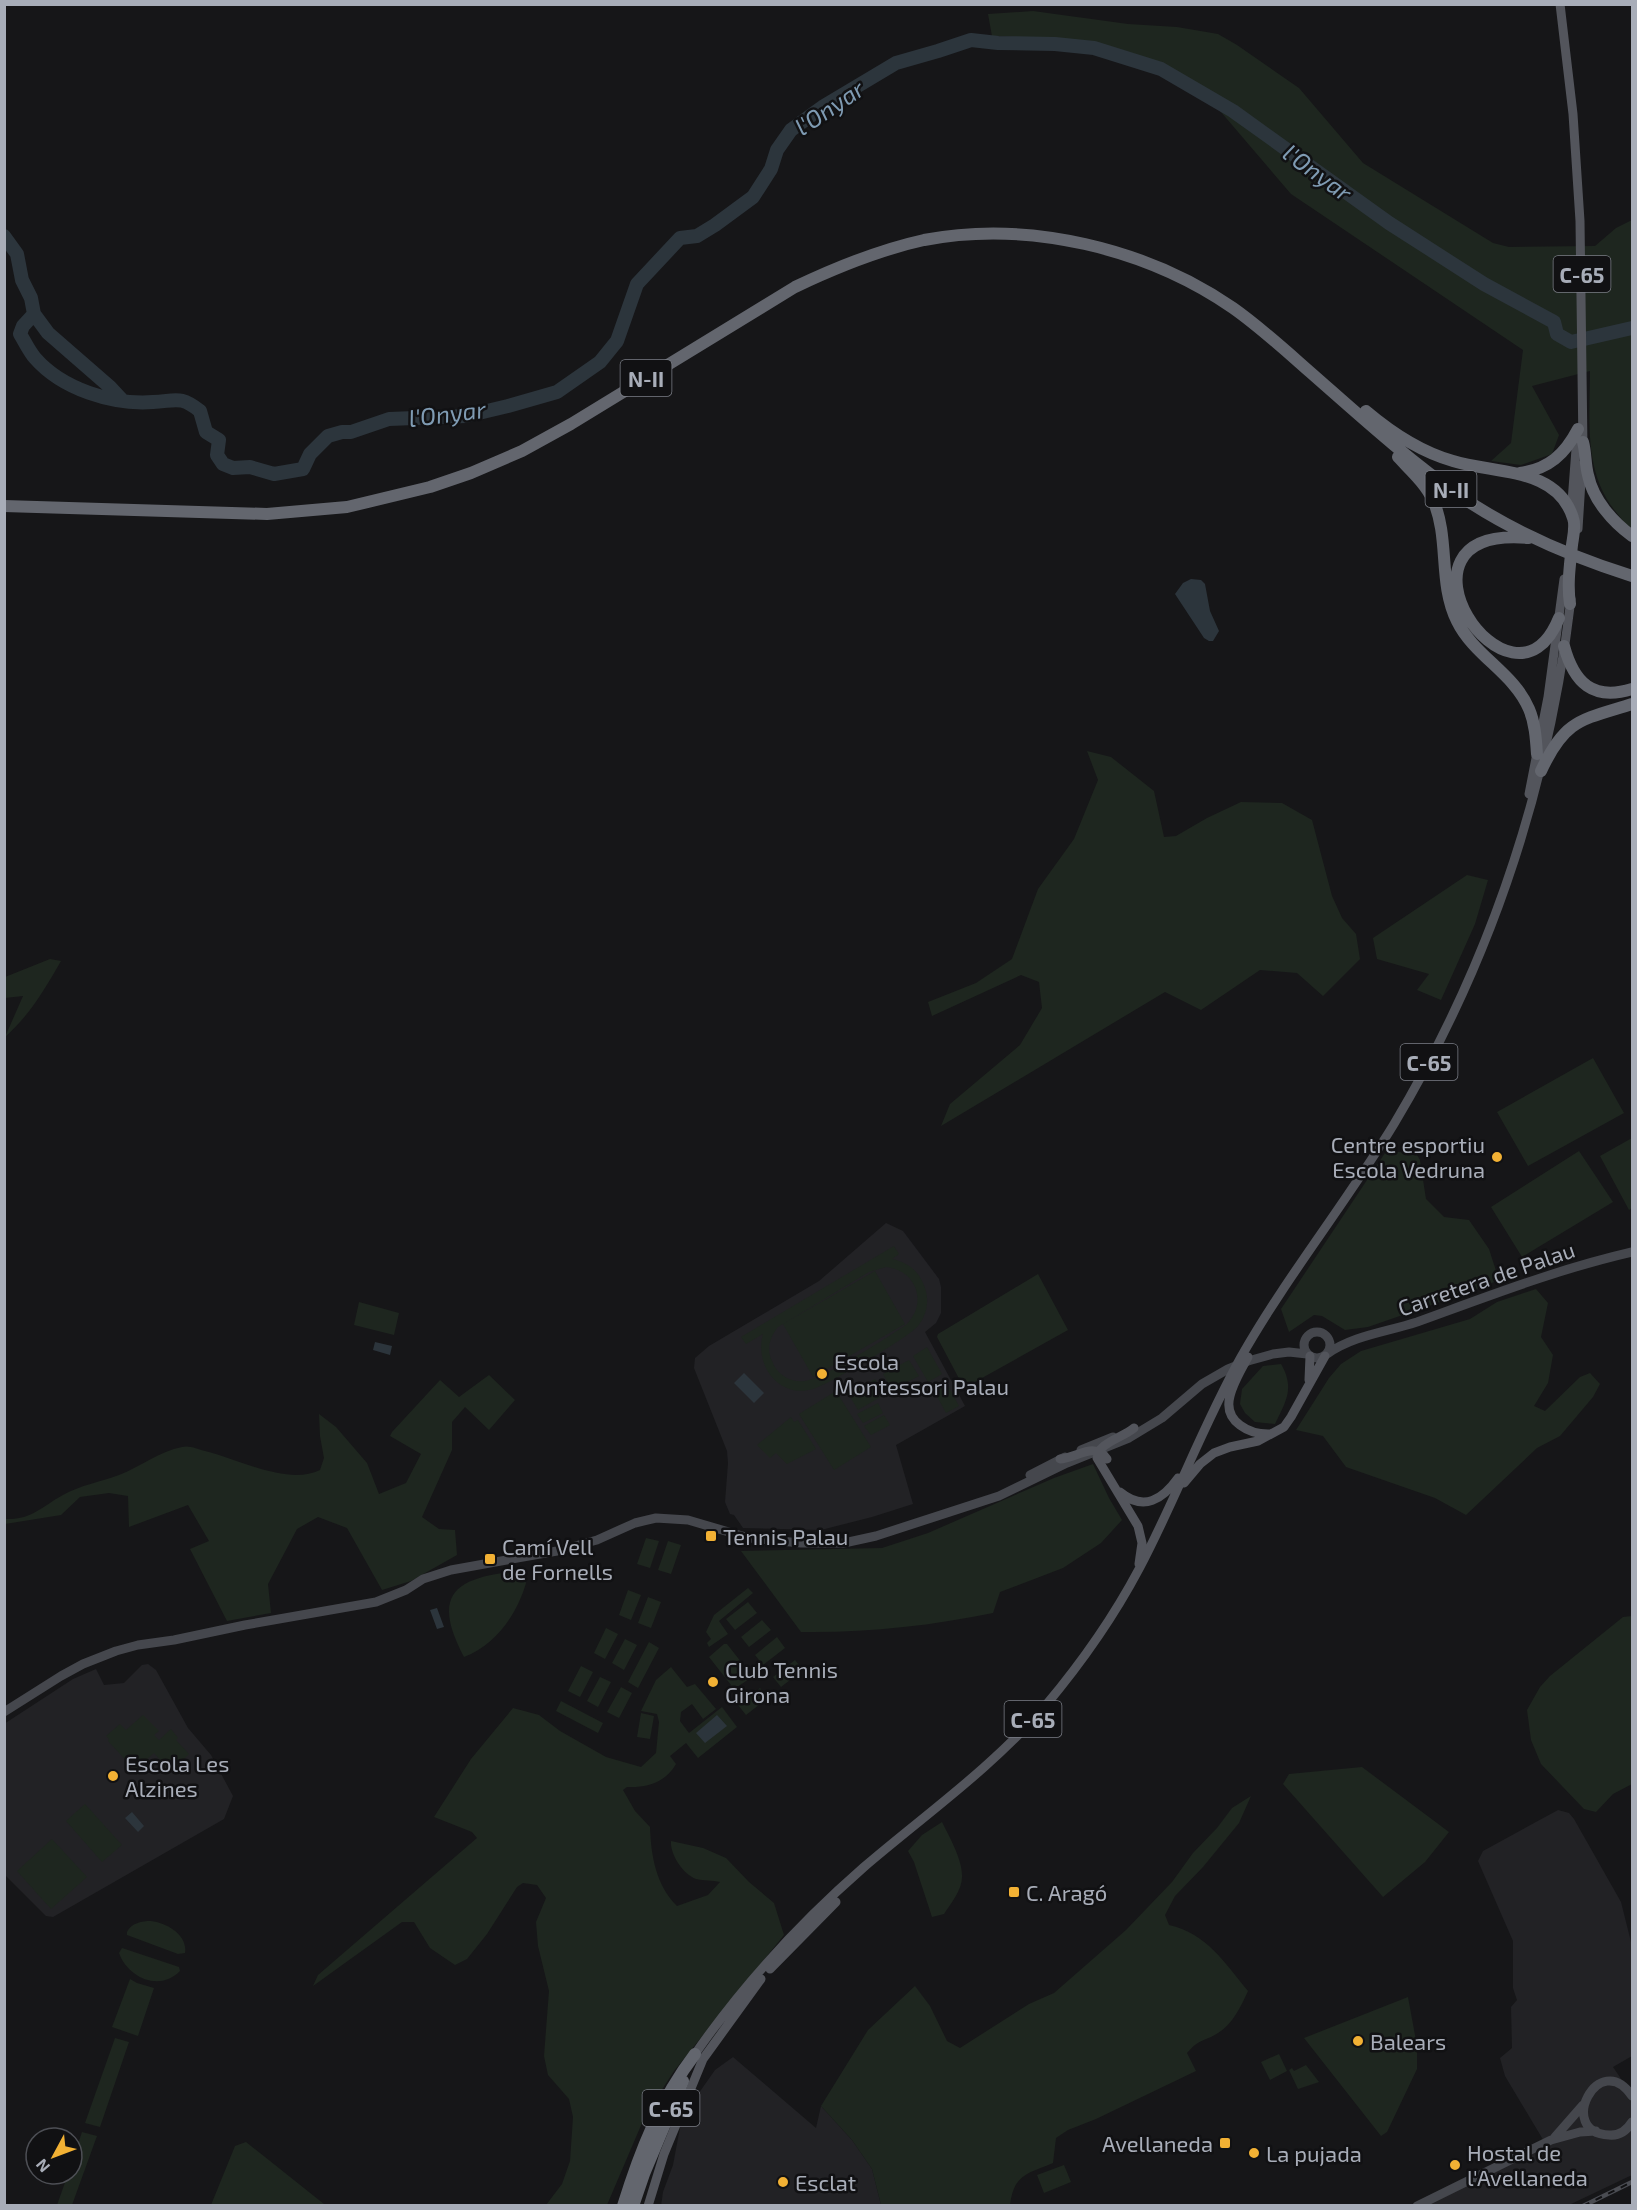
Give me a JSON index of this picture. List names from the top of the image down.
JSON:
{
  "streets": {
    "highway": ["C-65", "N-II"],
    "street": ["Carretera de Palau"]
  },
  "water": ["l'Onyar"],
  "places": {
    "other": [
      "Centre esportiu Escola Vedruna",
      "Escola Montessori Palau",
      "Club Tennis Girona",
      "Escola Les Alzines",
      "Balears",
      "La pujada",
      "Hostal de l'Avellaneda",
      "Esclat"
    ],
    "transit": [
      "Tennis Palau",
      "Camí Vell de Fornells",
      "C. Aragó",
      "Avellaneda"
    ]
  },
  "north": "bottom left"
}
